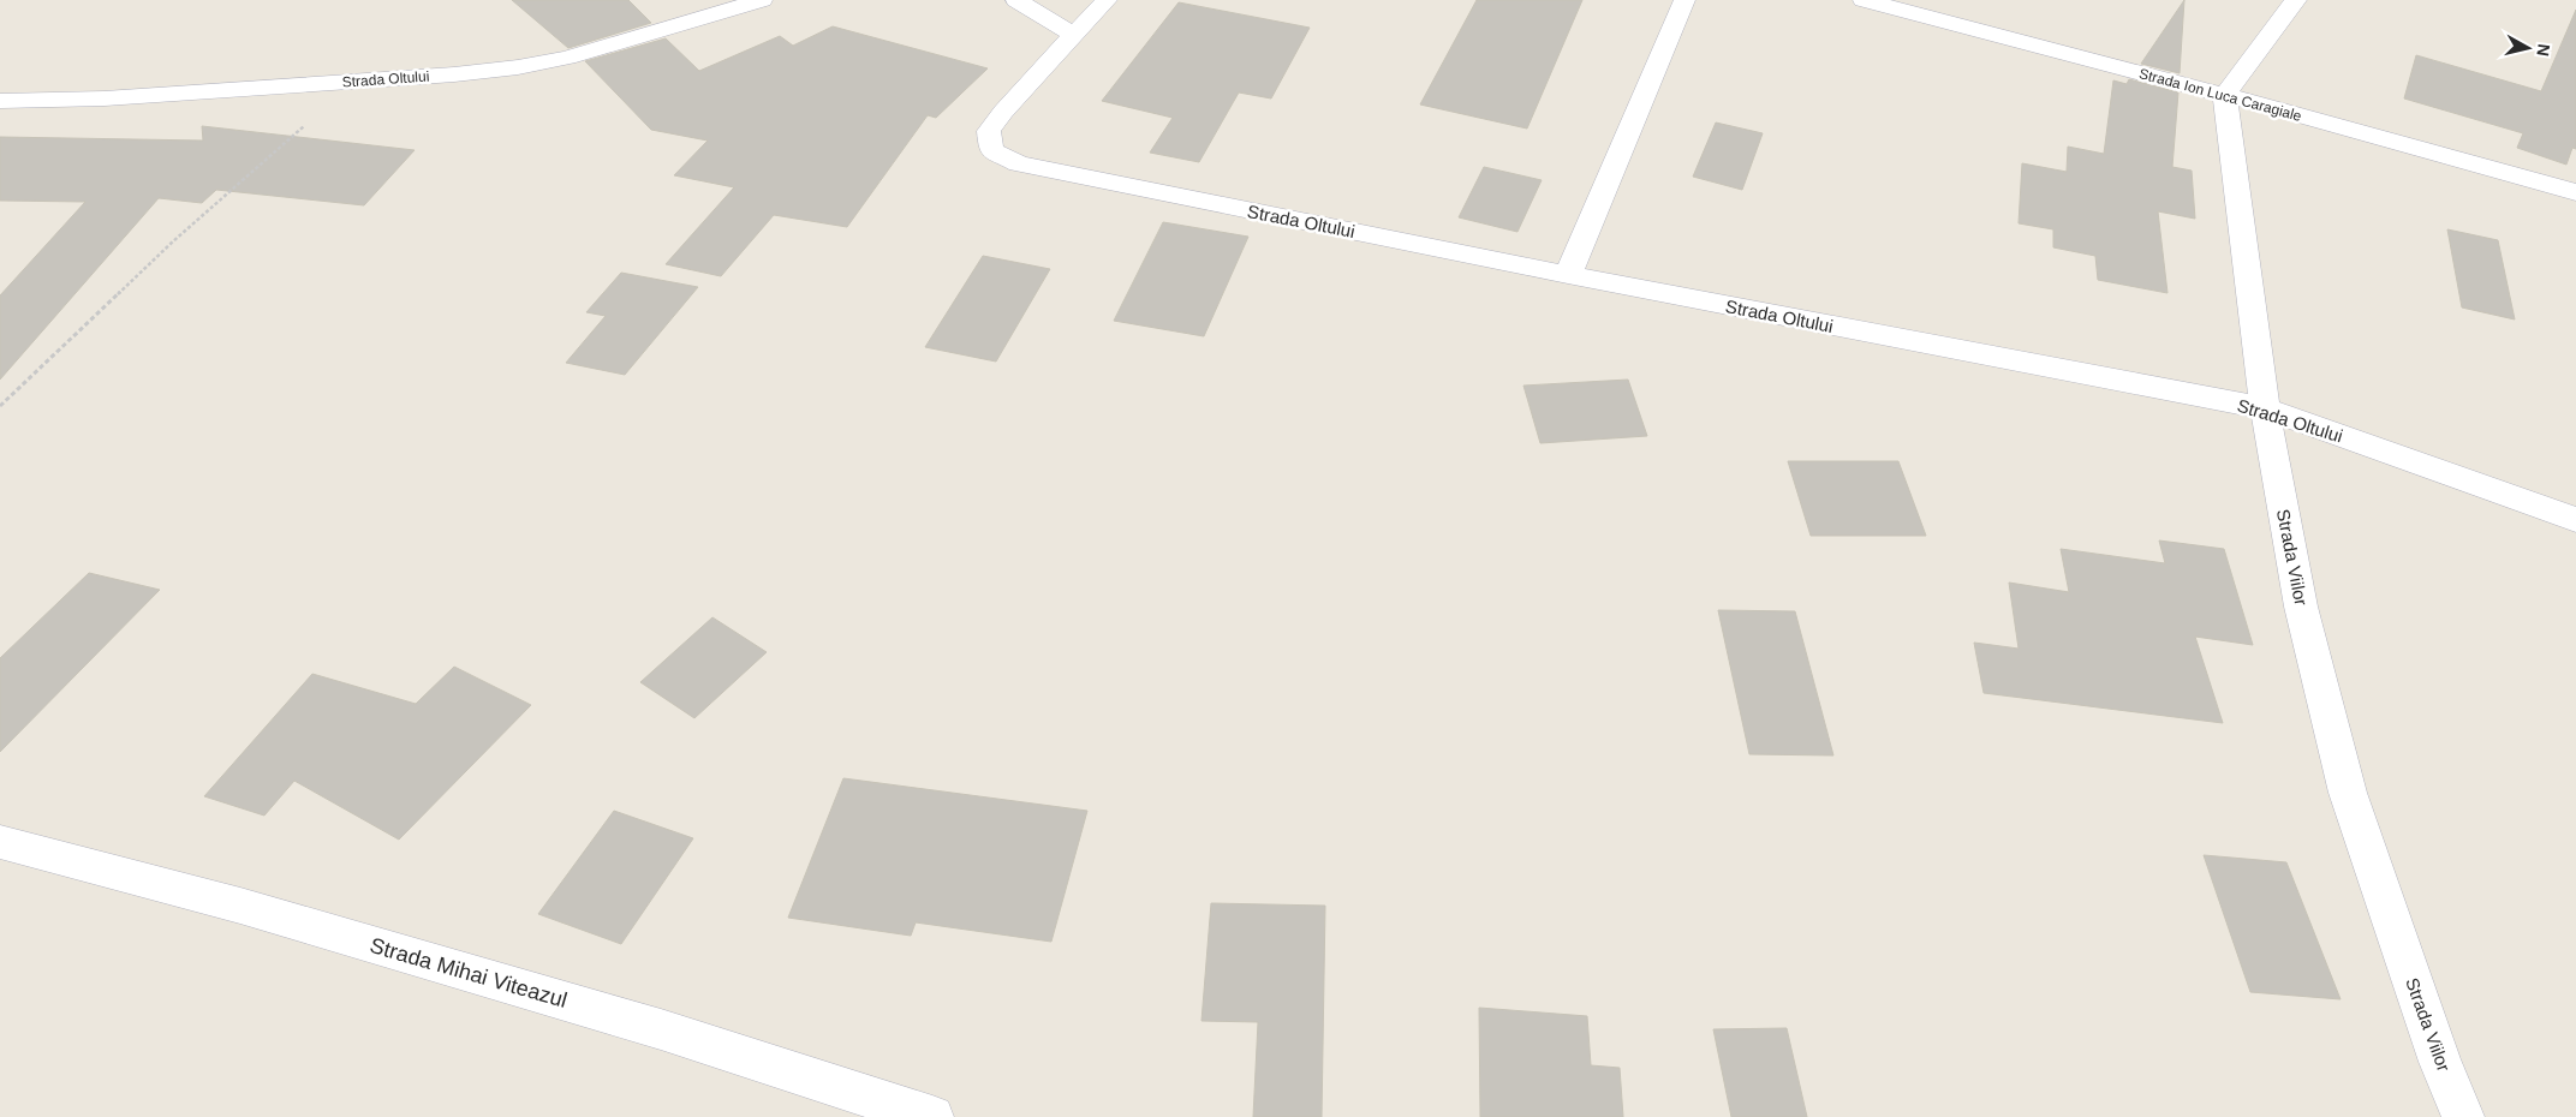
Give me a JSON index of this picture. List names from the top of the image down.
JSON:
{
  "streets": {
    "street": [
      "Strada Oltului",
      "Strada Ion Luca Caragiale",
      "Strada Viilor",
      "Strada Mihai Viteazul"
    ]
  },
  "crossings": [
    ["Strada Oltului", "Strada Viilor"],
    ["Strada Ion Luca Caragiale", "Strada Viilor"]
  ],
  "north": "right"
}
